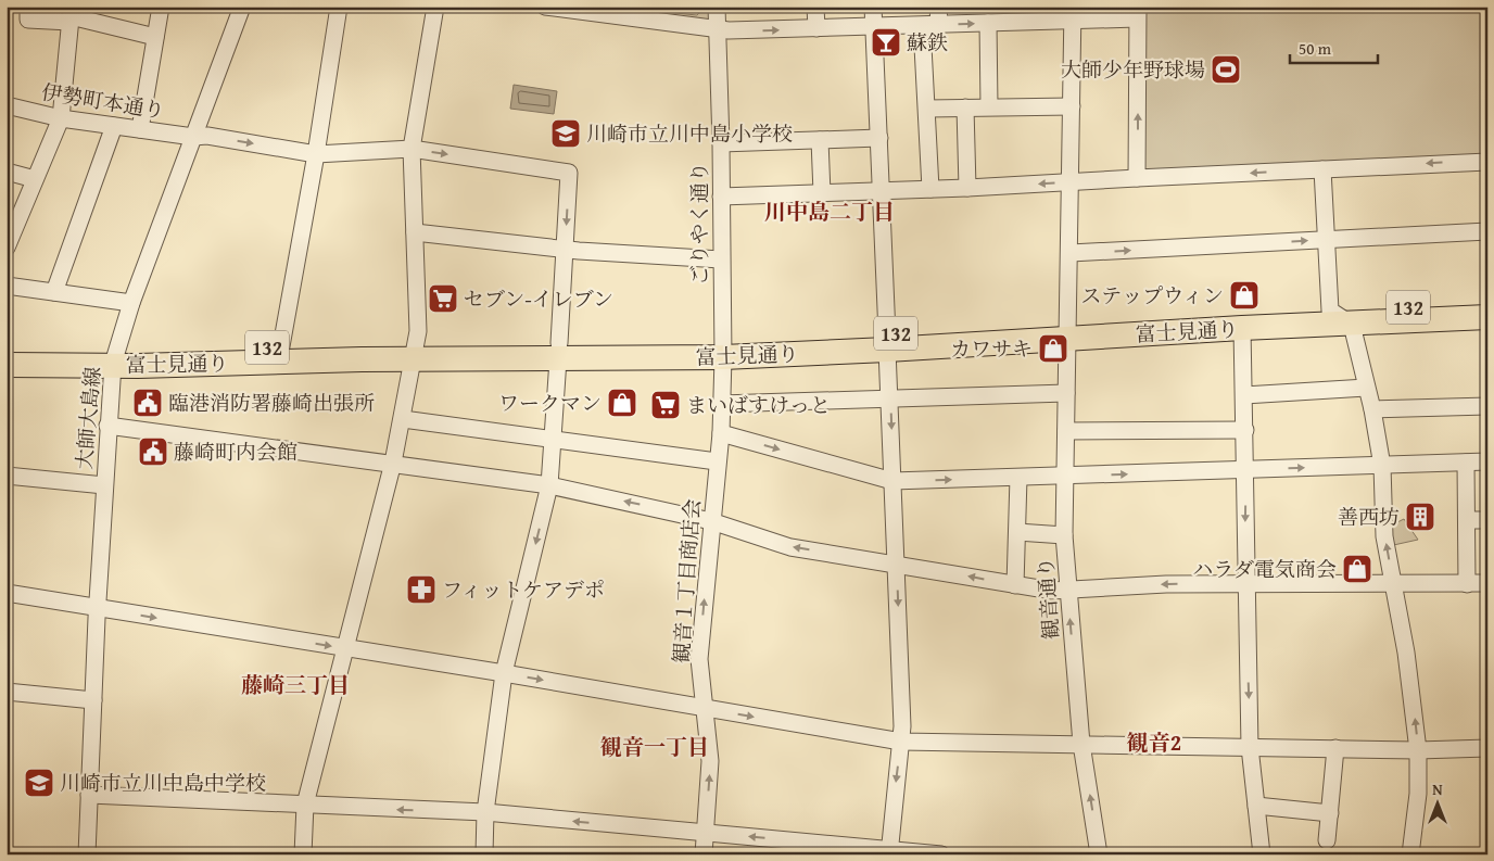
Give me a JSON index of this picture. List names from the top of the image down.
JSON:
{
  "streets": {
    "highway": ["132", "富士見通り"],
    "street": [
      "伊勢町本通り",
      "ごりやく通り",
      "大師大島線",
      "観音１丁目商店会",
      "観音通り"
    ]
  },
  "crossings": [
    ["伊勢町本通り", "大師大島線"],
    ["ごりやく通り", "富士見通り"],
    ["ごりやく通り", "観音１丁目商店会"],
    ["富士見通り", "大師大島線"],
    ["富士見通り", "観音１丁目商店会"],
    ["富士見通り", "観音通り"]
  ],
  "one_way": ["観音１丁目商店会"],
  "districts": [
    "川中島二丁目",
    "藤崎三丁目",
    "観音2",
    "観音一丁目"
  ],
  "places": {
    "bar": ["蘇鉄"],
    "sports": ["大師少年野球場"],
    "school or university": ["川崎市立川中島小学校", "川崎市立川中島中学校"],
    "shop": [
      "ステップウィン",
      "カワサキ",
      "ワークマン",
      "ハラダ電気商会"
    ],
    "supermarket": ["セブン-イレブン", "まいばすけっと"],
    "public building": ["臨港消防署藤崎出張所", "藤崎町内会館"],
    "building": ["善西坊"],
    "pharmacy": ["フィットケアデポ"]
  },
  "scale_bar": "50 m",
  "north": "top"
}
